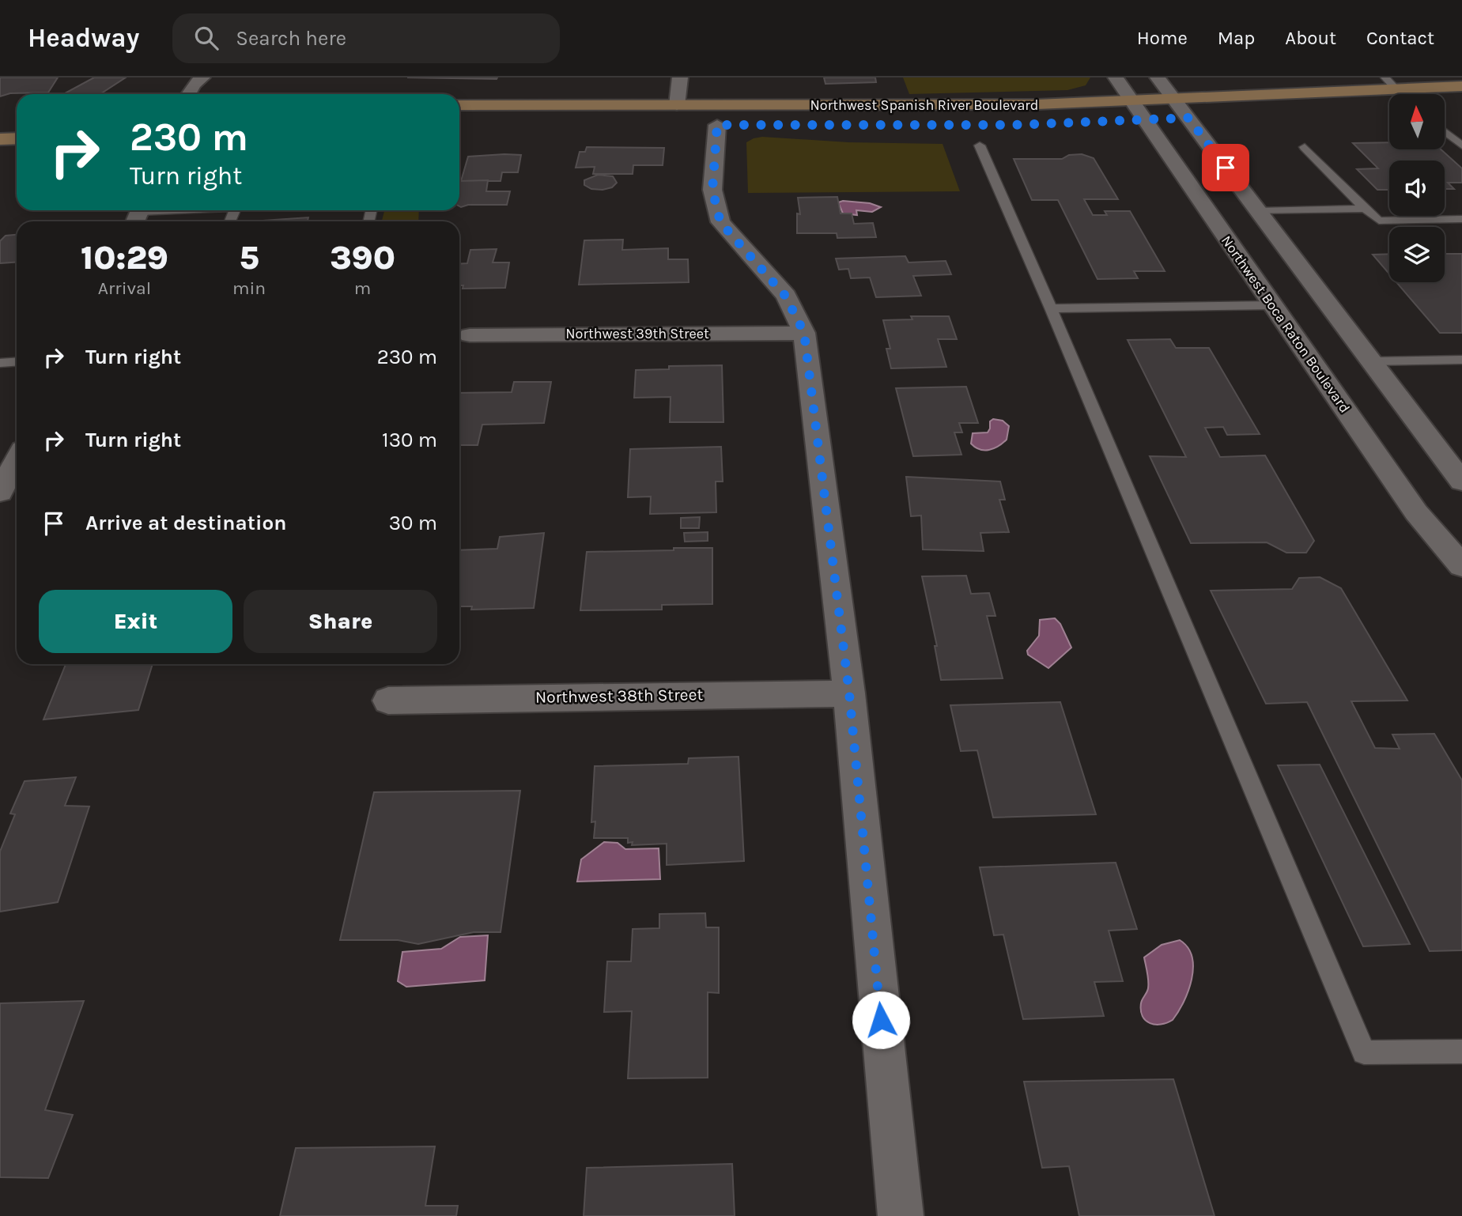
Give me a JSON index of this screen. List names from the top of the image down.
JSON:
{
  "streets": {
    "main road": ["Northwest Spanish River Boulevard"],
    "street": ["Northwest Boca Raton Boulevard", "Northwest 39th Street", "Northwest 38th Street"]
  },
  "crossings": [
    ["Northwest Spanish River Boulevard", "Northwest Boca Raton Boulevard"]
  ],
  "north": "top",
  "page": {
    "header": "Headway",
    "search": "Search here",
    "nav": [
      "Home",
      "Map",
      "About",
      "Contact"
    ],
    "turn": ["230 m", "Turn right"],
    "eta": [
      "10:29",
      "Arrival",
      "5",
      "min",
      "390",
      "m"
    ],
    "list": [
      {
        "name": "Turn right",
        "value": "230 m"
      },
      {
        "name": "Turn right",
        "value": "130 m"
      },
      {
        "name": "Arrive at destination",
        "value": "30 m"
      }
    ],
    "buttons": ["Exit", "Share"]
  }
}
